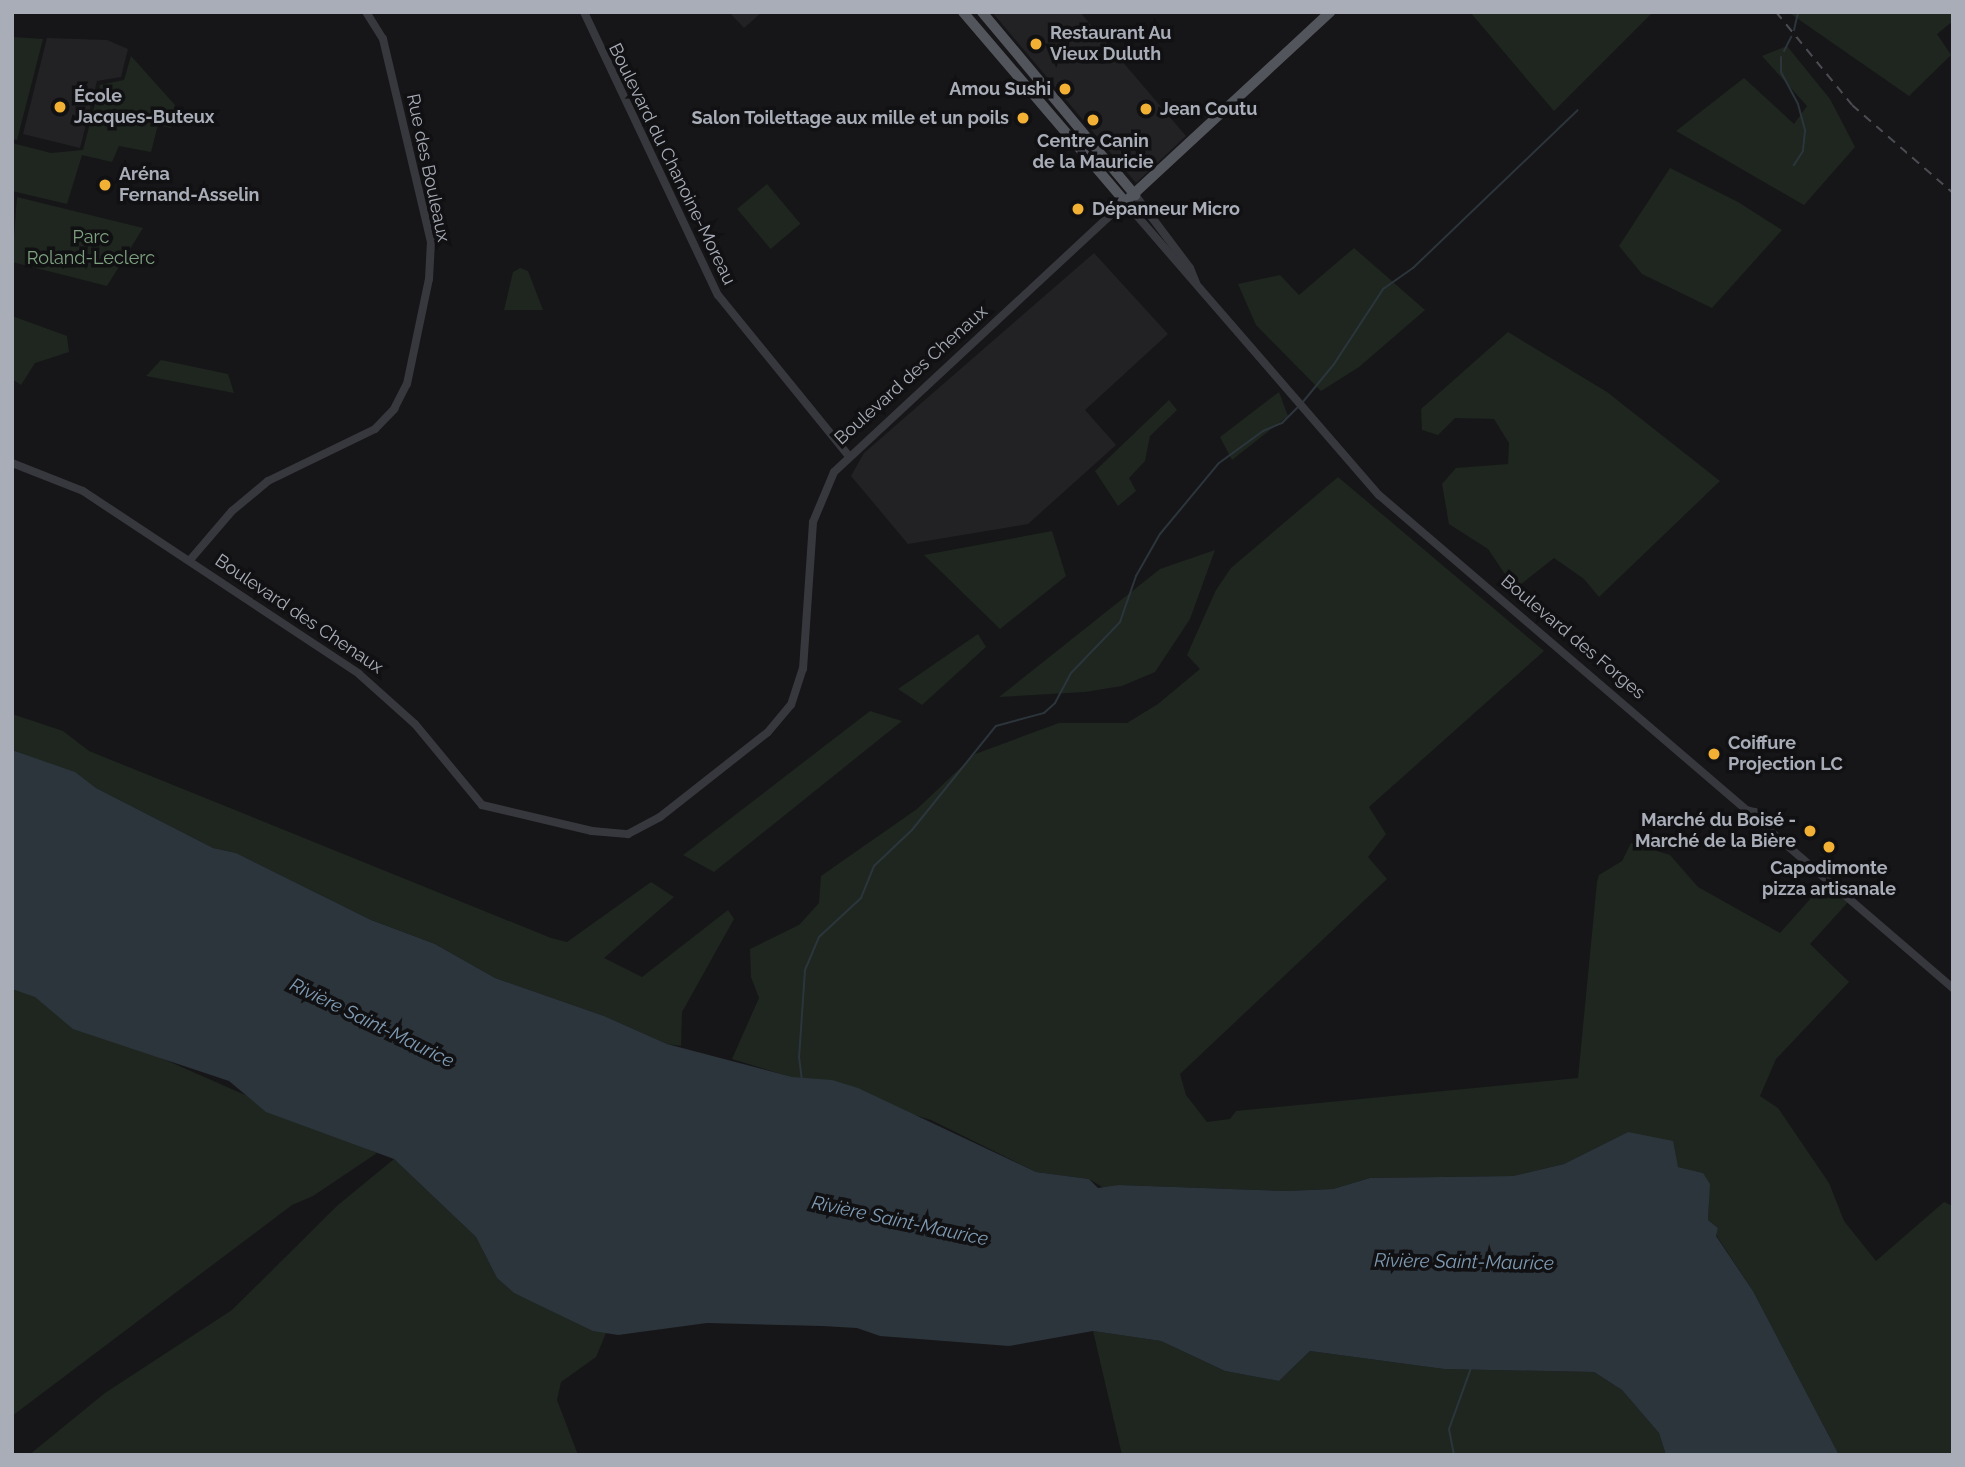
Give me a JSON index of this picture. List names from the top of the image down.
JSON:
{
  "streets": {
    "main road": ["Boulevard des Chenaux", "Boulevard des Forges"],
    "street": ["Boulevard du Chanoine-Moreau", "Rue des Bouleaux"]
  },
  "crossings": [
    ["Boulevard du Chanoine-Moreau", "Boulevard des Chenaux"],
    ["Rue des Bouleaux", "Boulevard des Chenaux"],
    ["Boulevard des Chenaux", "Boulevard des Forges"]
  ],
  "water": ["Rivière Saint-Maurice"],
  "parks": ["Parc Roland-Leclerc"],
  "places": [
    "Restaurant Au Vieux Duluth",
    "Amou Sushi",
    "École Jacques-Buteux",
    "Jean Coutu",
    "Salon Toilettage aux mille et un poils",
    "Centre Canin de la Mauricie",
    "Aréna Fernand-Asselin",
    "Dépanneur Micro",
    "Coiffure Projection LC",
    "Marché du Boisé - Marché de la Bière",
    "Capodimonte pizza artisanale"
  ]
}
